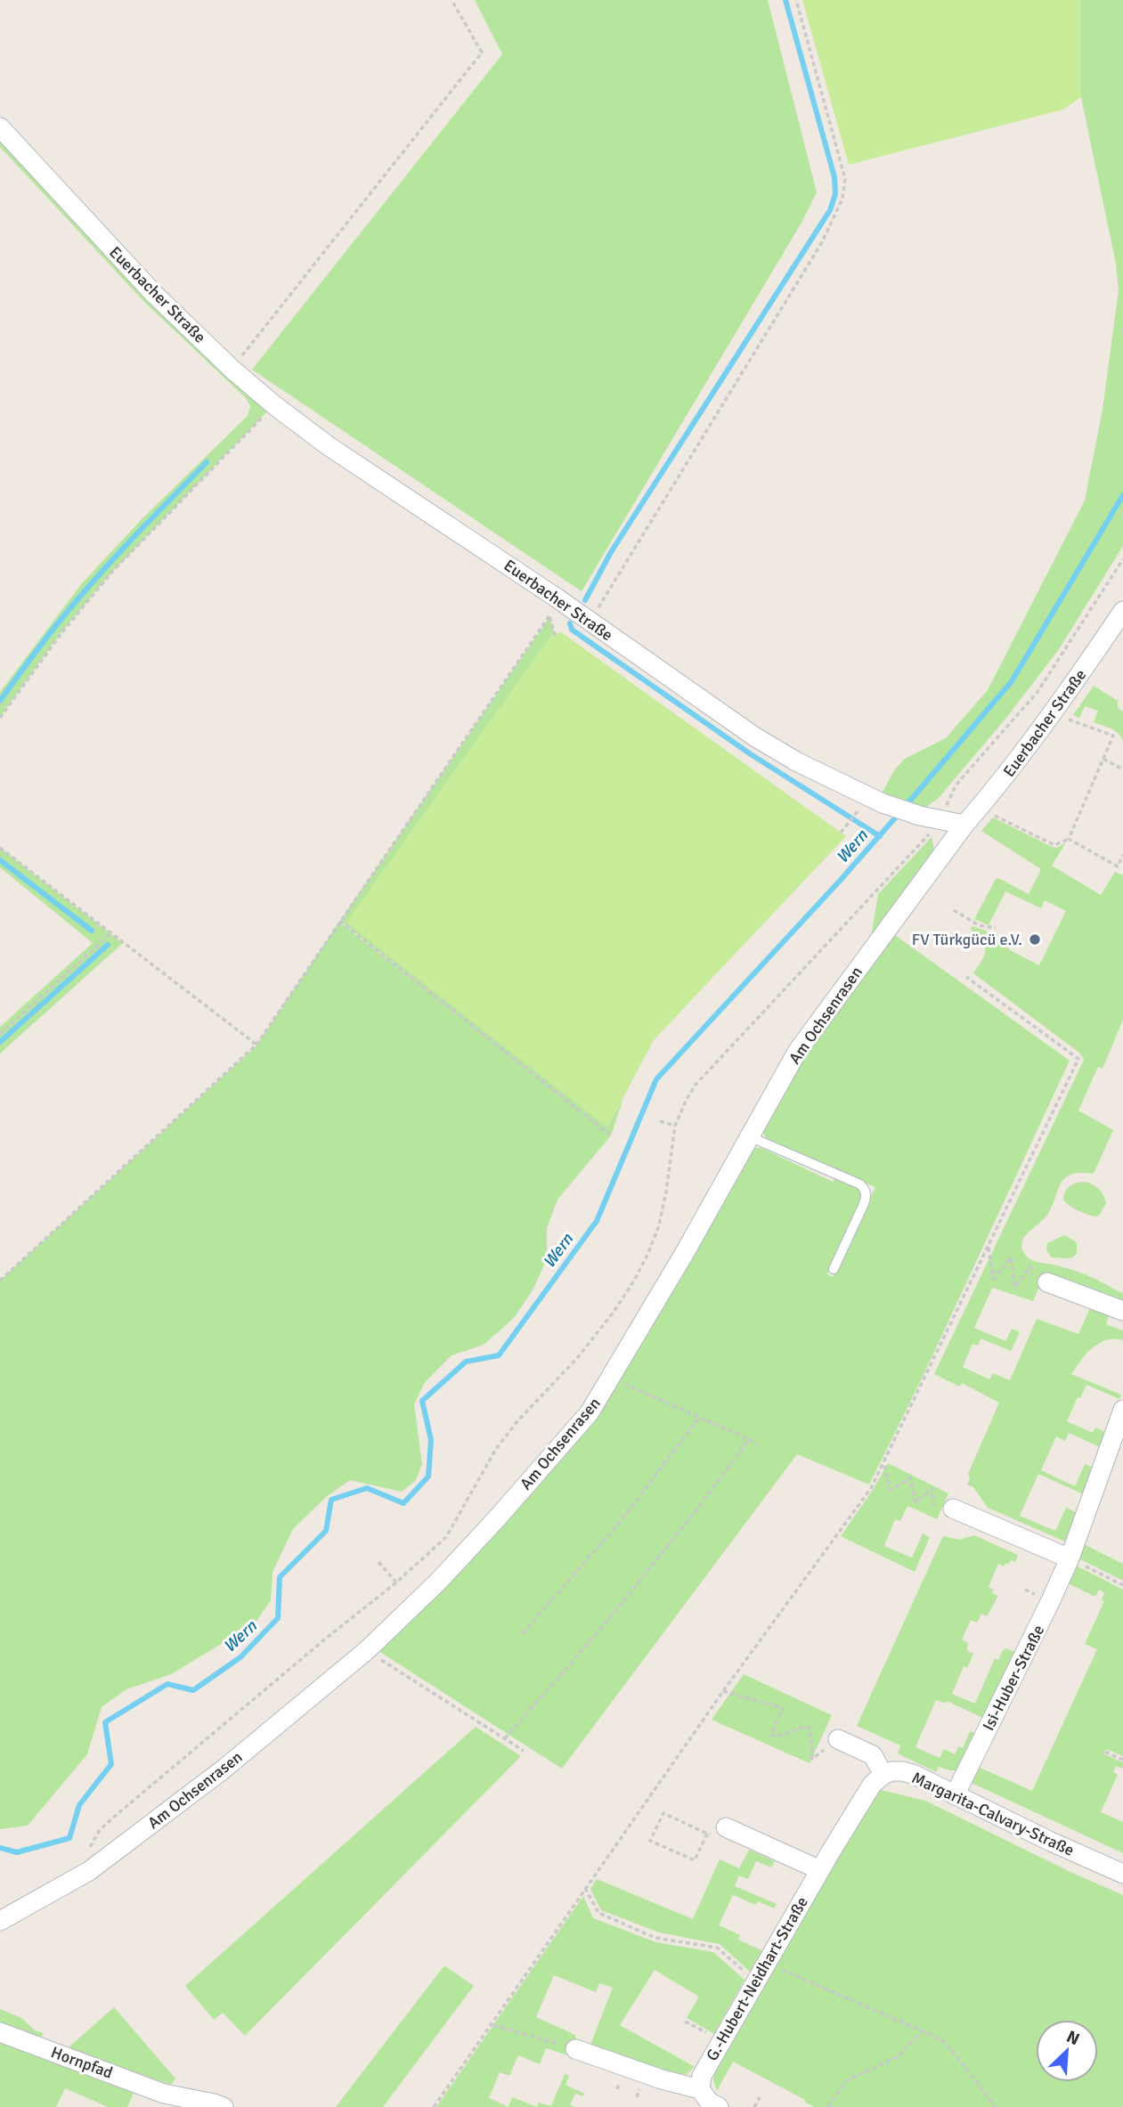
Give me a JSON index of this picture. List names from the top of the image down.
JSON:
{
  "streets": {
    "street": [
      "Euerbacher Straße",
      "Am Ochsenrasen",
      "Isi-Huber-Straße",
      "Margarita-Calvary-Straße",
      "G.-Hubert-Neidhart-Straße",
      "Hornpfad"
    ]
  },
  "crossings": [
    ["Euerbacher Straße", "Am Ochsenrasen"],
    ["Isi-Huber-Straße", "Margarita-Calvary-Straße"],
    ["Margarita-Calvary-Straße", "G.-Hubert-Neidhart-Straße"]
  ],
  "water": ["Wern"],
  "places": ["FV Türkgücü e.V."],
  "north": "top right"
}
